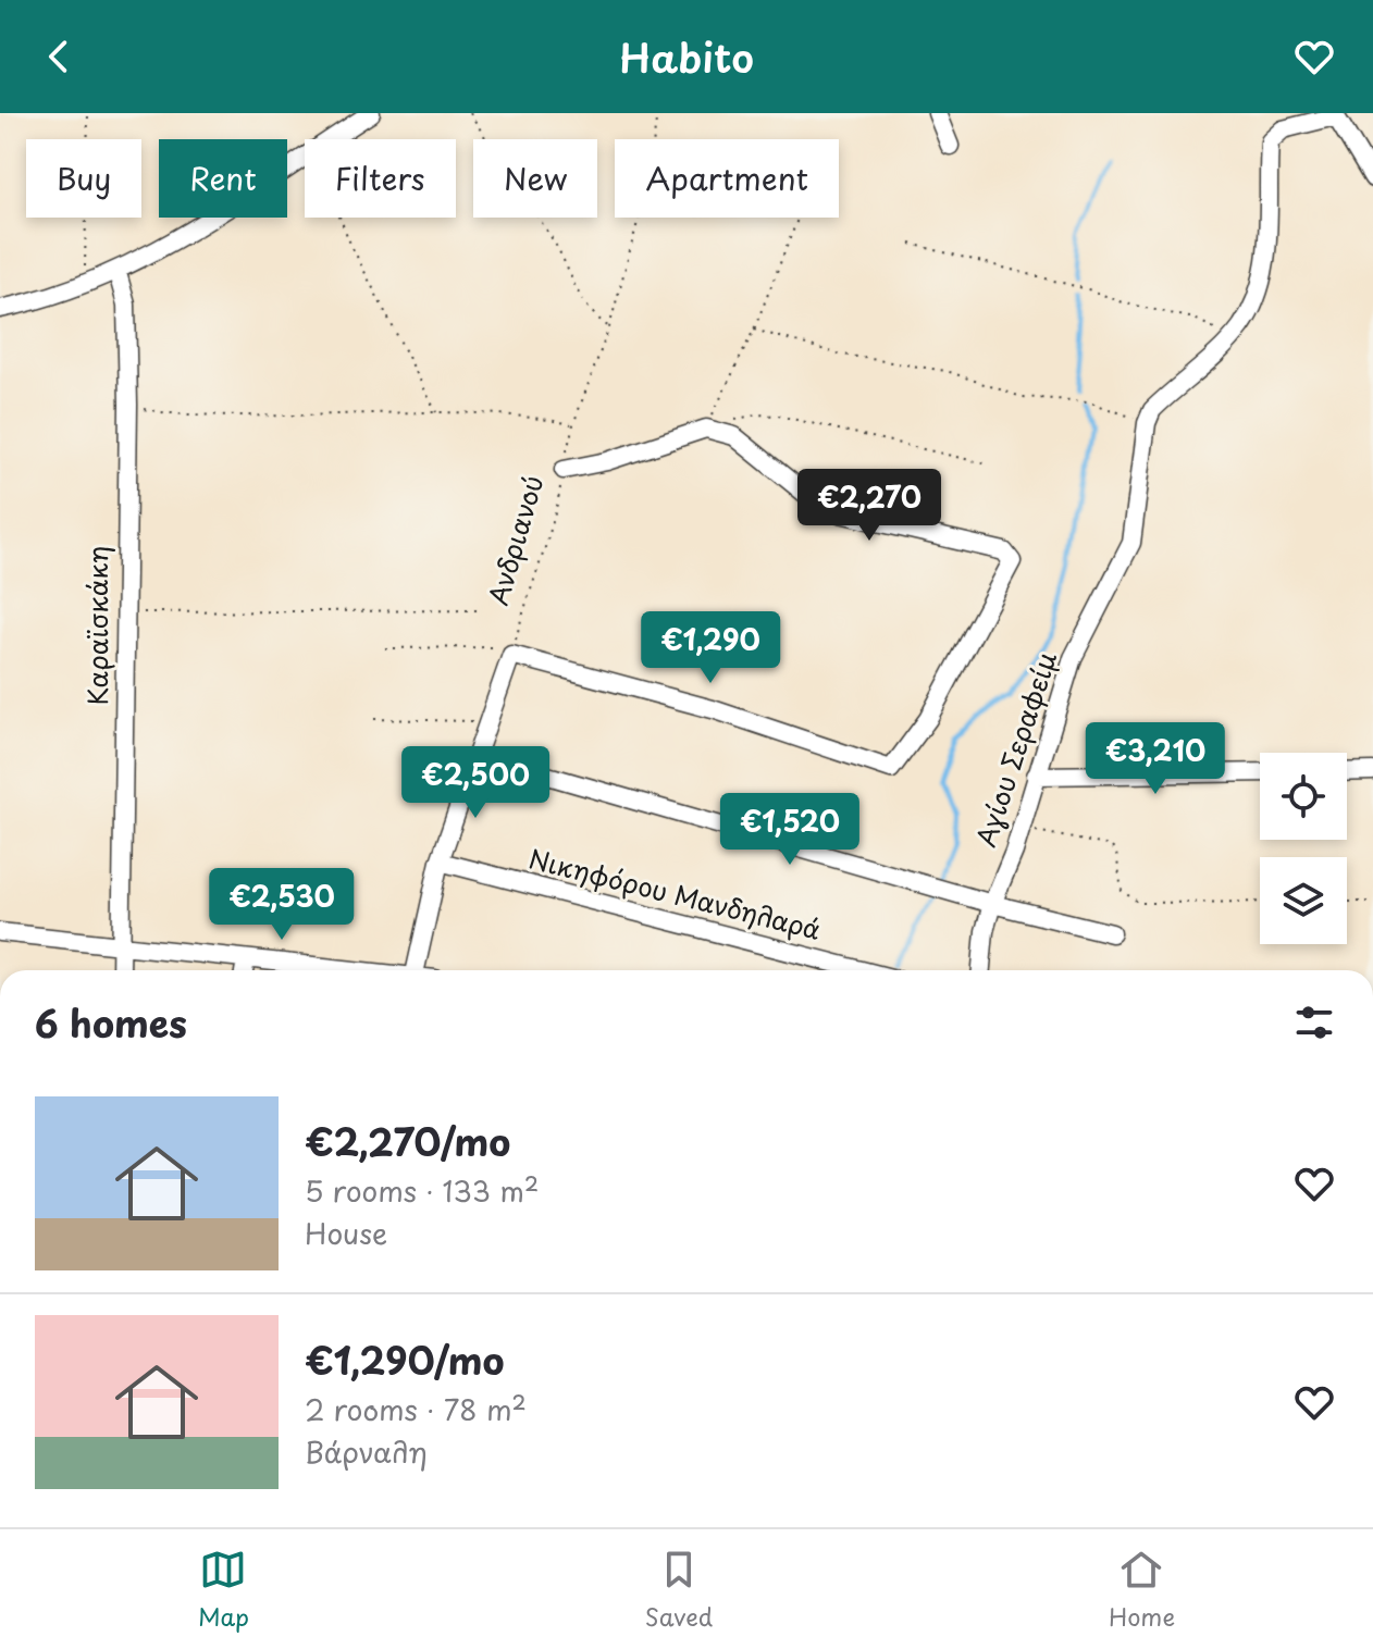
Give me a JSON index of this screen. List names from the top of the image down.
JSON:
{
  "streets": {
    "street": ["Καραϊσκάκη", "Αγίου Σεραφείμ", "Νικηφόρου Μανδηλαρά"],
    "path": ["Ανδριανού"]
  },
  "page": {
    "header": "Habito",
    "chip": [
      "Buy",
      "Rent",
      "Filters",
      "New",
      "Apartment"
    ],
    "price": [
      "€2,270",
      "€1,290",
      "€3,210",
      "€2,500",
      "€1,520",
      "€2,530"
    ],
    "heading": "6 homes",
    "list": [
      {
        "name": "€2,270/mo",
        "note": "5 rooms · 133 m² · House"
      },
      {
        "name": "€1,290/mo",
        "note": "2 rooms · 78 m² · Βάρναλη"
      }
    ],
    "tabs": ["Map", "Saved", "Home"]
  }
}
